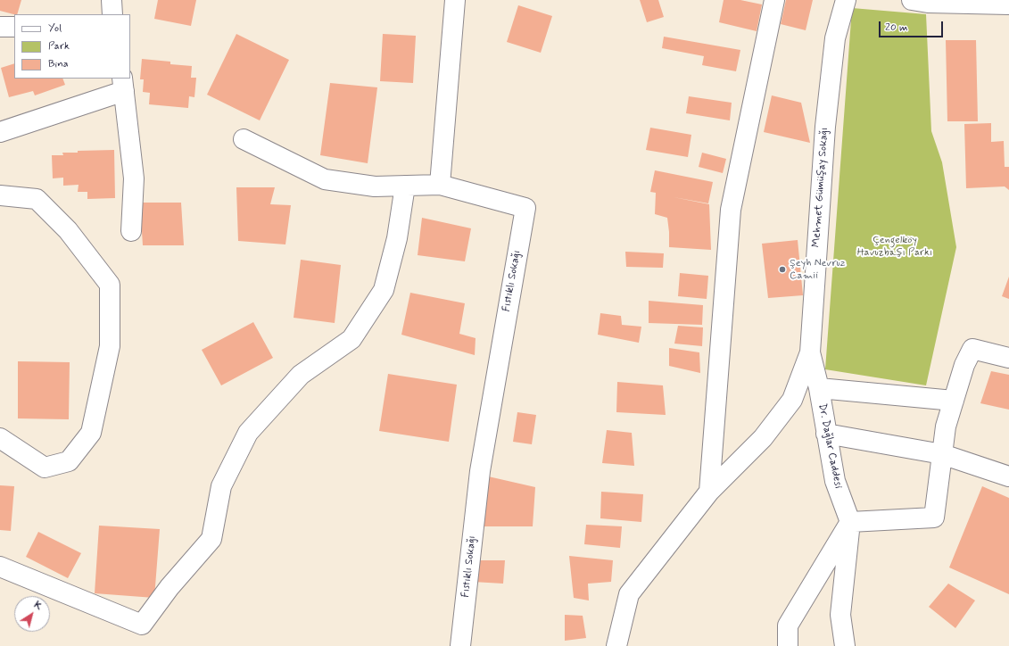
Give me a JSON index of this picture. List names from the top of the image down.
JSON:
{
  "streets": {
    "street": ["Mehmet Gümüşay Sokağı", "Fıstıklı Sokağı", "Dr. Dağlar Caddesi"]
  },
  "crossings": [
    ["Mehmet Gümüşay Sokağı", "Dr. Dağlar Caddesi"]
  ],
  "parks": ["Çengelköy Havuzbaşı Parkı"],
  "places": ["Şeyh Nevruz Camii"],
  "legend": ["Yol", "Park", "Bina"],
  "scale_bar": "20 m",
  "north": "top right"
}
